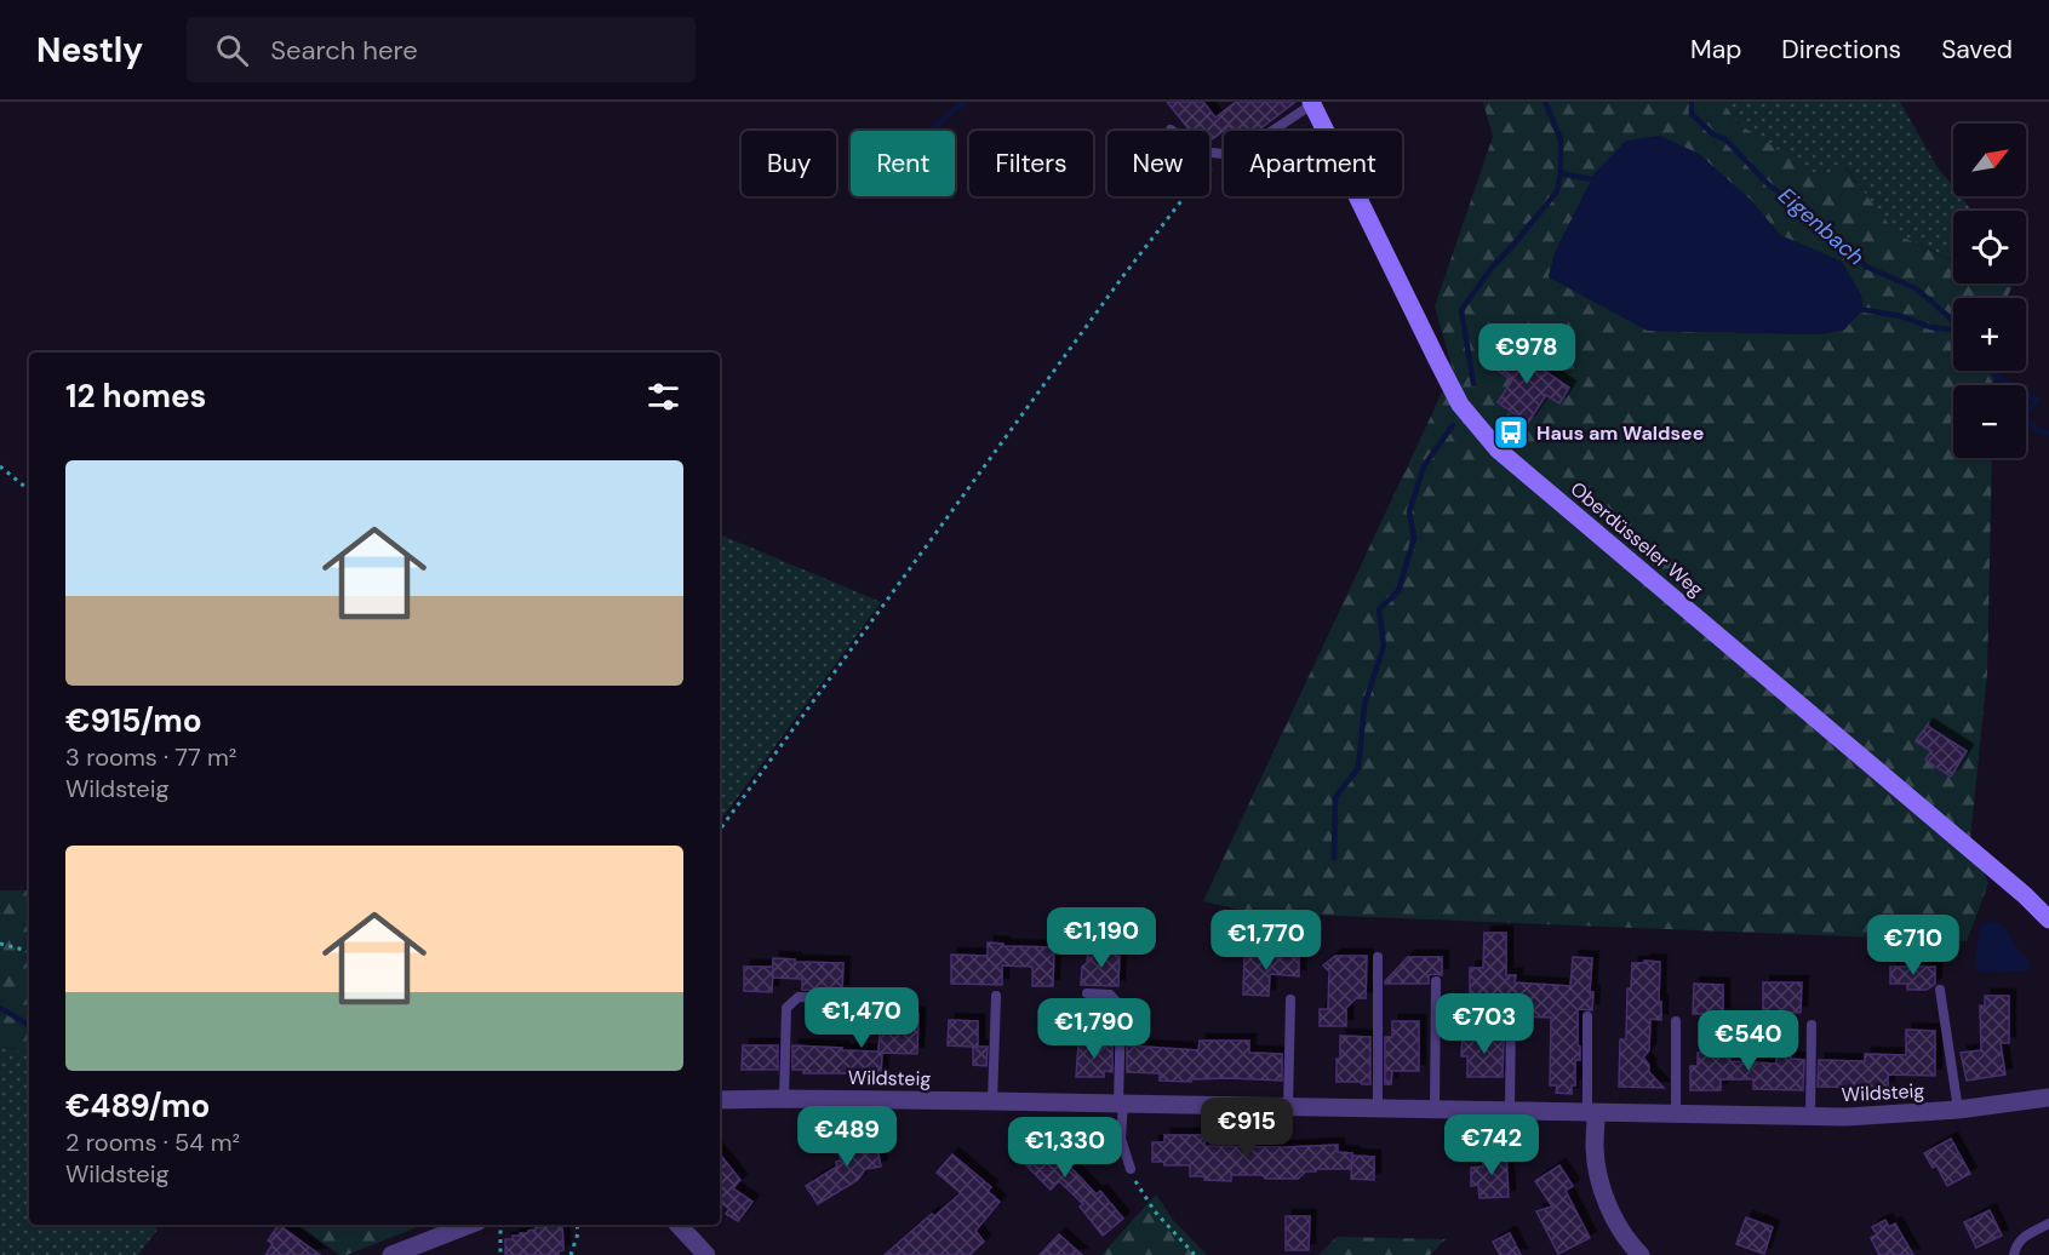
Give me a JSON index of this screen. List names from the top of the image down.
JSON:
{
  "streets": {
    "street": ["Oberdüsseler Weg", "Wildsteig"]
  },
  "water": ["Eigenbach"],
  "places": {
    "bus stop": ["Haus am Waldsee"]
  },
  "north": "top right",
  "page": {
    "header": "Nestly",
    "search": "Search here",
    "nav": ["Map", "Directions", "Saved"],
    "map_buttons": ["+", "−"],
    "chip": [
      "Buy",
      "Rent",
      "Filters",
      "New",
      "Apartment"
    ],
    "price": [
      "€978",
      "€1,190",
      "€1,770",
      "€710",
      "€1,470",
      "€703",
      "€1,790",
      "€540",
      "€915",
      "€489",
      "€742",
      "€1,330"
    ],
    "heading": "12 homes",
    "list": [
      {
        "name": "€915/mo",
        "note": "3 rooms · 77 m² · Wildsteig"
      },
      {
        "name": "€489/mo",
        "note": "2 rooms · 54 m² · Wildsteig"
      }
    ]
  }
}
